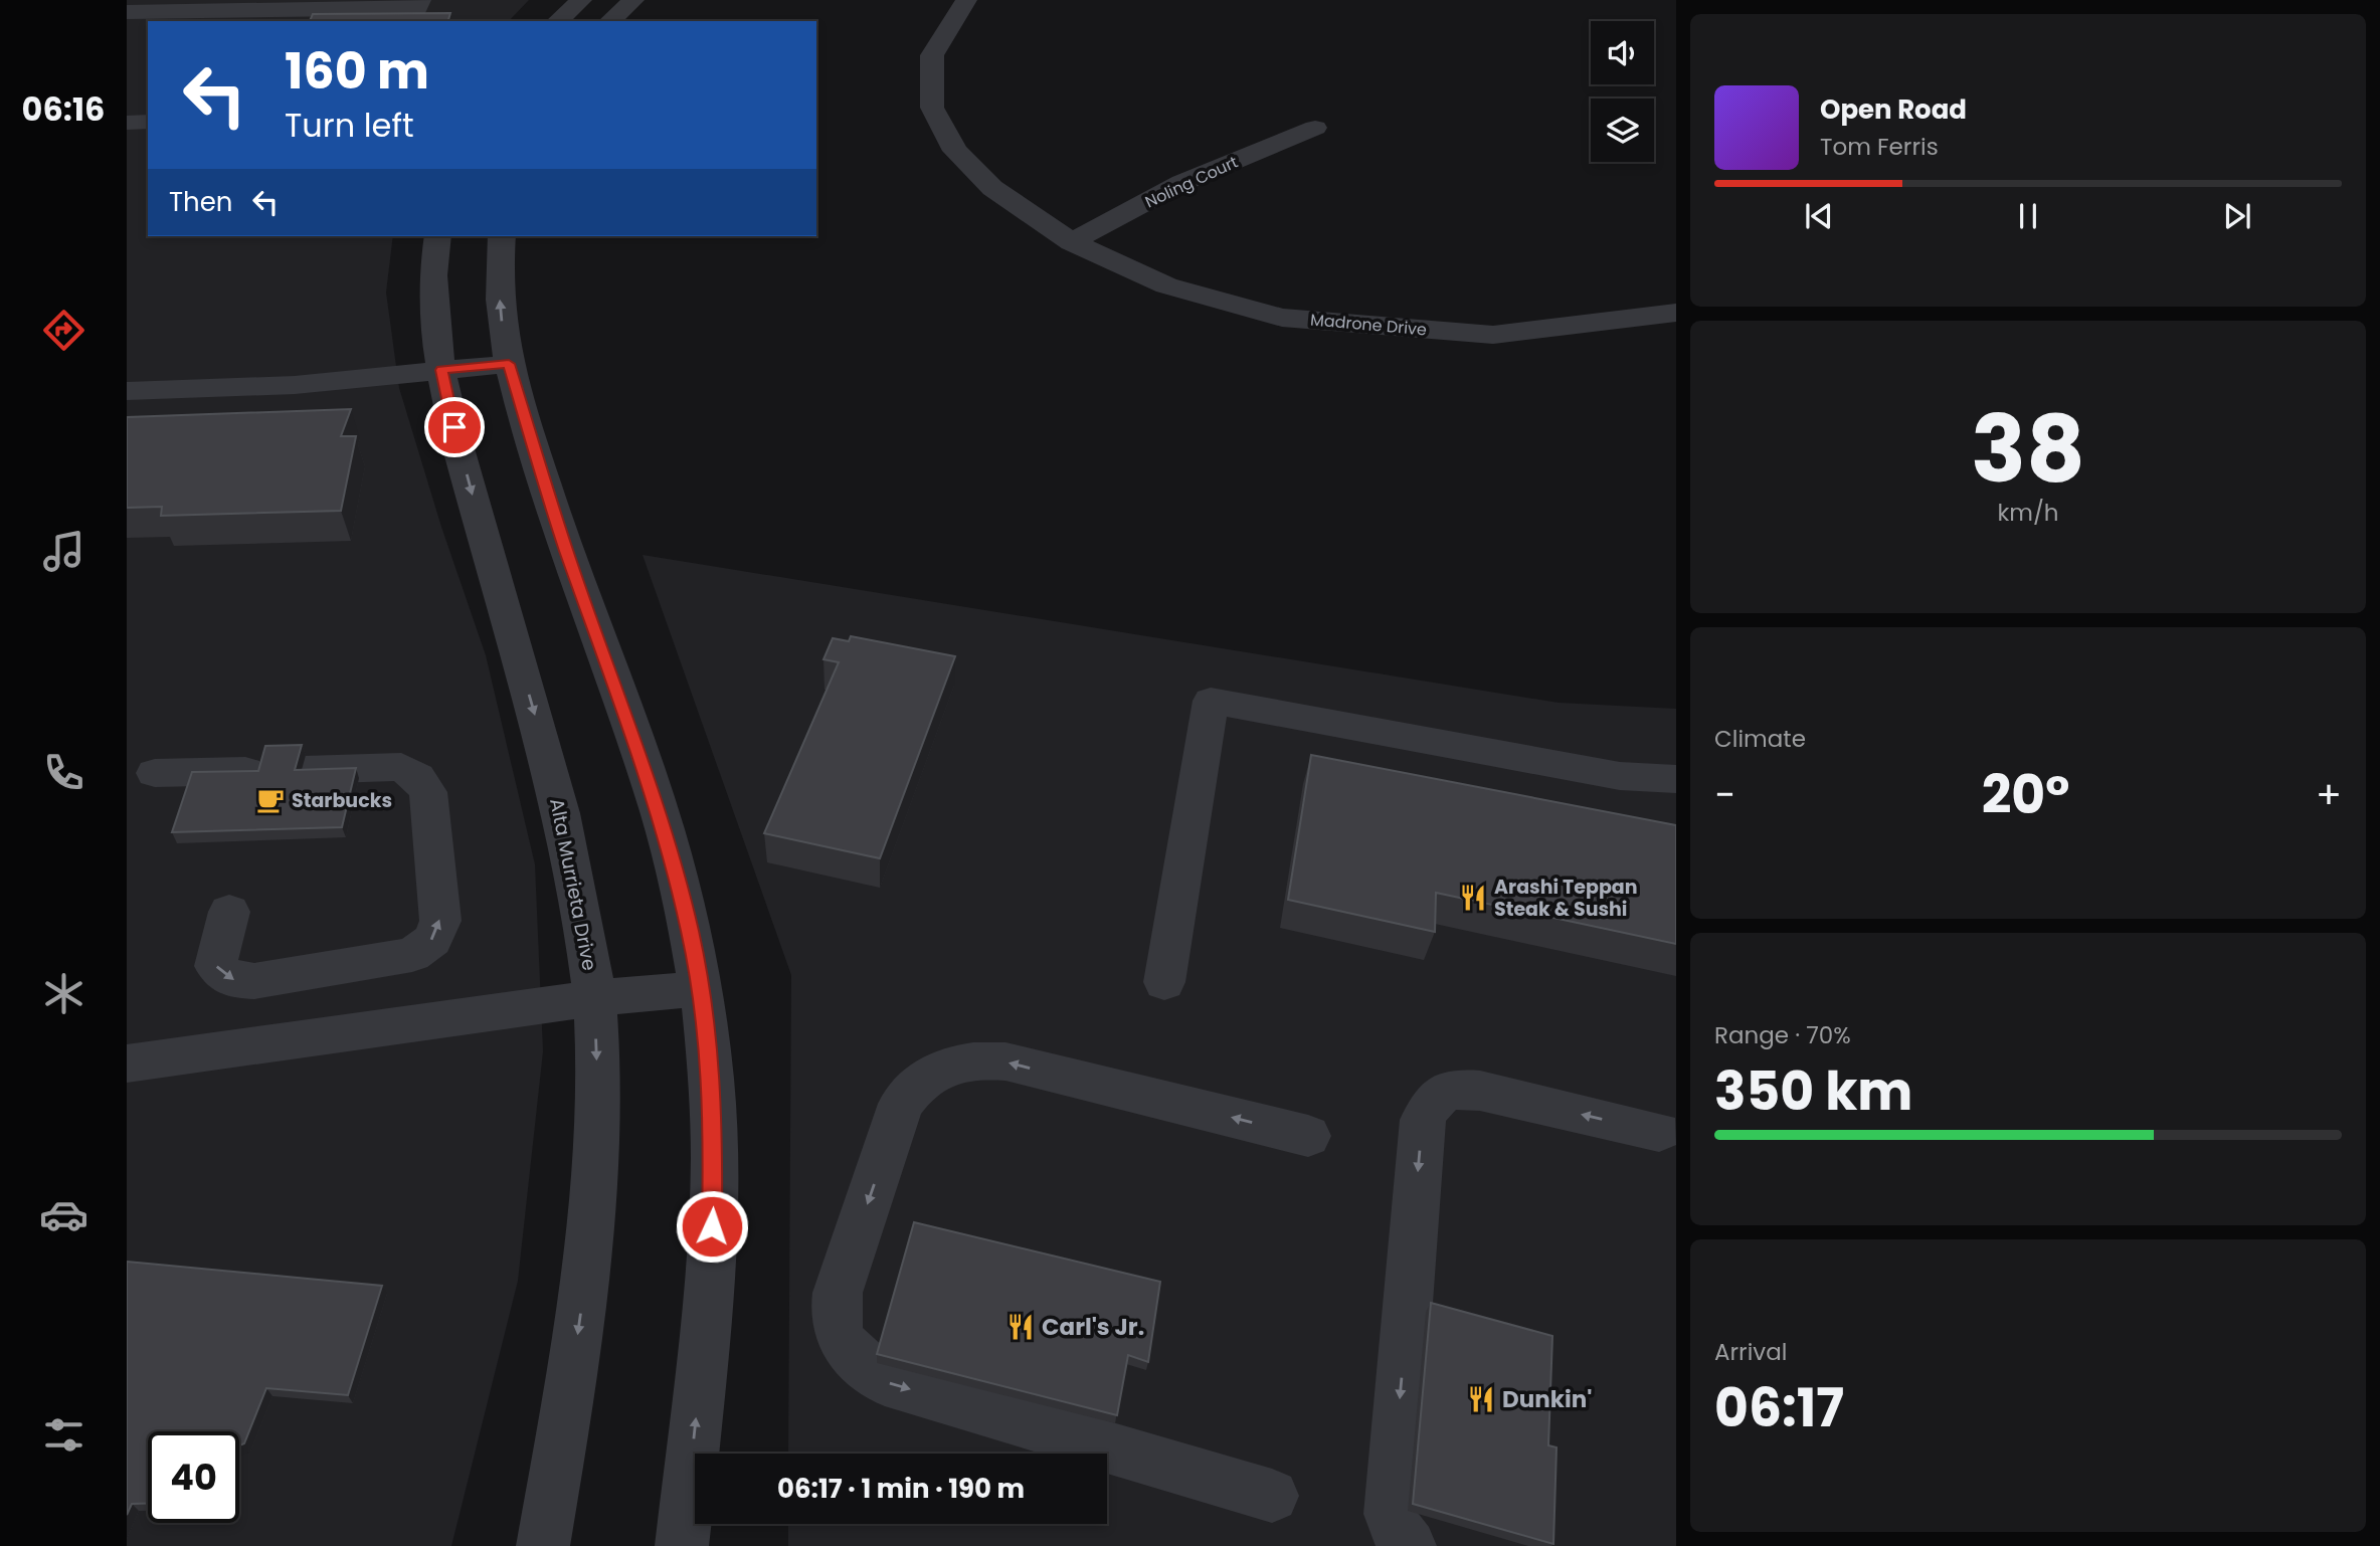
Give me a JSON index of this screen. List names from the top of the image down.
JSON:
{
  "streets": {
    "street": ["Noling Court", "Madrone Drive", "Alta Murrieta Drive"]
  },
  "crossings": [
    ["Noling Court", "Madrone Drive"]
  ],
  "places": {
    "cafe": ["Starbucks"],
    "restaurant": ["Arashi Teppan Steak & Sushi", "Carl's Jr.", "Dunkin'"]
  },
  "page": {
    "tabs": "06:16",
    "turn": ["160 m", "Turn left"],
    "song": ["Open Road", "Tom Ferris"],
    "then": "Then",
    "tile": [
      ["38", "km/h"],
      "Climate",
      ["Range · 70%", "350 km"],
      ["Arrival", "06:17"]
    ],
    "heat": ["−", "20°", "+"],
    "limit": "40",
    "trip": "06:17 · 1 min · 190 m"
  }
}
